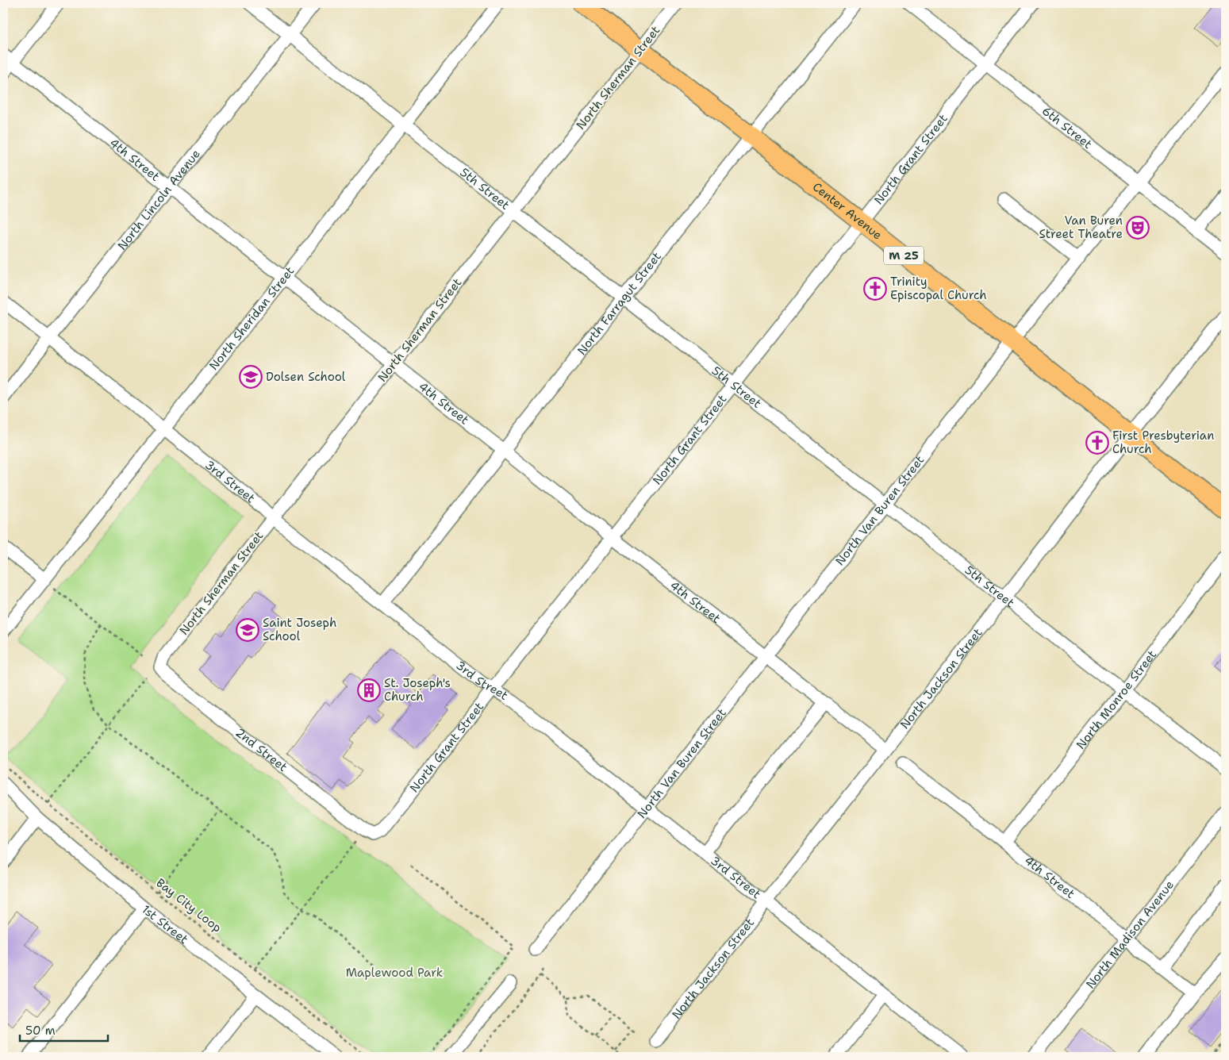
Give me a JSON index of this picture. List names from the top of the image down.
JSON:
{
  "streets": {
    "highway": ["Center Avenue", "M 25"],
    "street": [
      "North Sherman Street",
      "6th Street",
      "North Grant Street",
      "4th Street",
      "5th Street",
      "North Lincoln Avenue",
      "North Farragut Street",
      "North Sheridan Street",
      "3rd Street",
      "North Van Buren Street",
      "North Jackson Street",
      "North Monroe Street",
      "2nd Street",
      "1st Street",
      "North Madison Avenue"
    ],
    "path": ["Bay City Loop"]
  },
  "crossings": [
    ["North Sherman Street", "4th Street"],
    ["North Sherman Street", "5th Street"],
    ["North Sherman Street", "Center Avenue"],
    ["North Sherman Street", "3rd Street"],
    ["North Sherman Street", "2nd Street"],
    ["6th Street", "North Grant Street"],
    ["6th Street", "North Van Buren Street"],
    ["North Grant Street", "4th Street"],
    ["North Grant Street", "5th Street"],
    ["North Grant Street", "Center Avenue"],
    ["North Grant Street", "3rd Street"],
    ["North Grant Street", "2nd Street"],
    ["4th Street", "North Lincoln Avenue"],
    ["4th Street", "North Farragut Street"],
    ["4th Street", "North Sheridan Street"],
    ["4th Street", "North Van Buren Street"],
    ["4th Street", "North Jackson Street"],
    ["4th Street", "North Monroe Street"],
    ["4th Street", "North Madison Avenue"],
    ["5th Street", "North Lincoln Avenue"],
    ["5th Street", "North Farragut Street"],
    ["5th Street", "North Sheridan Street"],
    ["5th Street", "North Van Buren Street"],
    ["5th Street", "North Jackson Street"],
    ["5th Street", "North Monroe Street"],
    ["North Lincoln Avenue", "3rd Street"],
    ["Center Avenue", "North Farragut Street"],
    ["Center Avenue", "North Van Buren Street"],
    ["Center Avenue", "North Jackson Street"],
    ["North Farragut Street", "3rd Street"],
    ["North Sheridan Street", "3rd Street"],
    ["3rd Street", "North Van Buren Street"],
    ["3rd Street", "North Jackson Street"]
  ],
  "parks": ["Maplewood Park"],
  "places": {
    "theatre": ["Van Buren Street Theatre"],
    "church": ["Trinity Episcopal Church", "First Presbyterian Church"],
    "school or university": ["Dolsen School", "Saint Joseph School"],
    "building": ["St. Joseph's Church"]
  },
  "scale_bar": "50 m"
}
